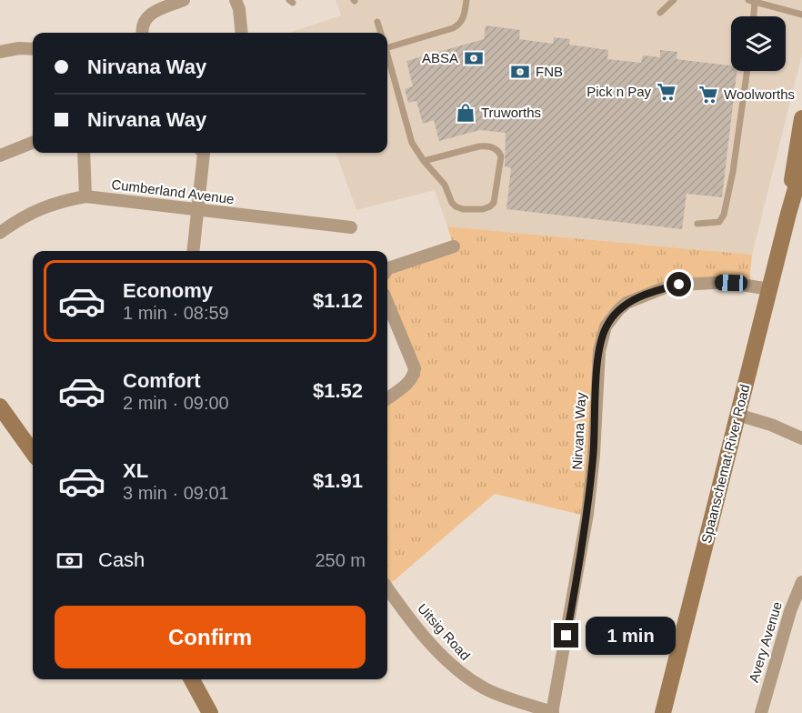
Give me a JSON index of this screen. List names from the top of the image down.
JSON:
{
  "streets": {
    "main road": ["Spaanschemat River Road"],
    "street": [
      "Cumberland Avenue",
      "Nirvana Way",
      "Uitsig Road",
      "Avery Avenue"
    ]
  },
  "crossings": [
    ["Nirvana Way", "Spaanschemat River Road"],
    ["Nirvana Way", "Uitsig Road"]
  ],
  "places": {
    "bank": ["ABSA", "FNB"],
    "supermarket": ["Pick n Pay", "Woolworths"],
    "shop": ["Truworths"]
  },
  "page": {
    "banner": ["Nirvana Way", "Nirvana Way"],
    "list": [
      {
        "name": "Economy",
        "note": "1 min · 08:59",
        "value": "$1.12"
      },
      {
        "name": "Comfort",
        "note": "2 min · 09:00",
        "value": "$1.52"
      },
      {
        "name": "XL",
        "note": "3 min · 09:01",
        "value": "$1.91"
      }
    ],
    "pay": ["Cash", "250 m"],
    "buttons": "Confirm",
    "bubble": "1 min"
  }
}
